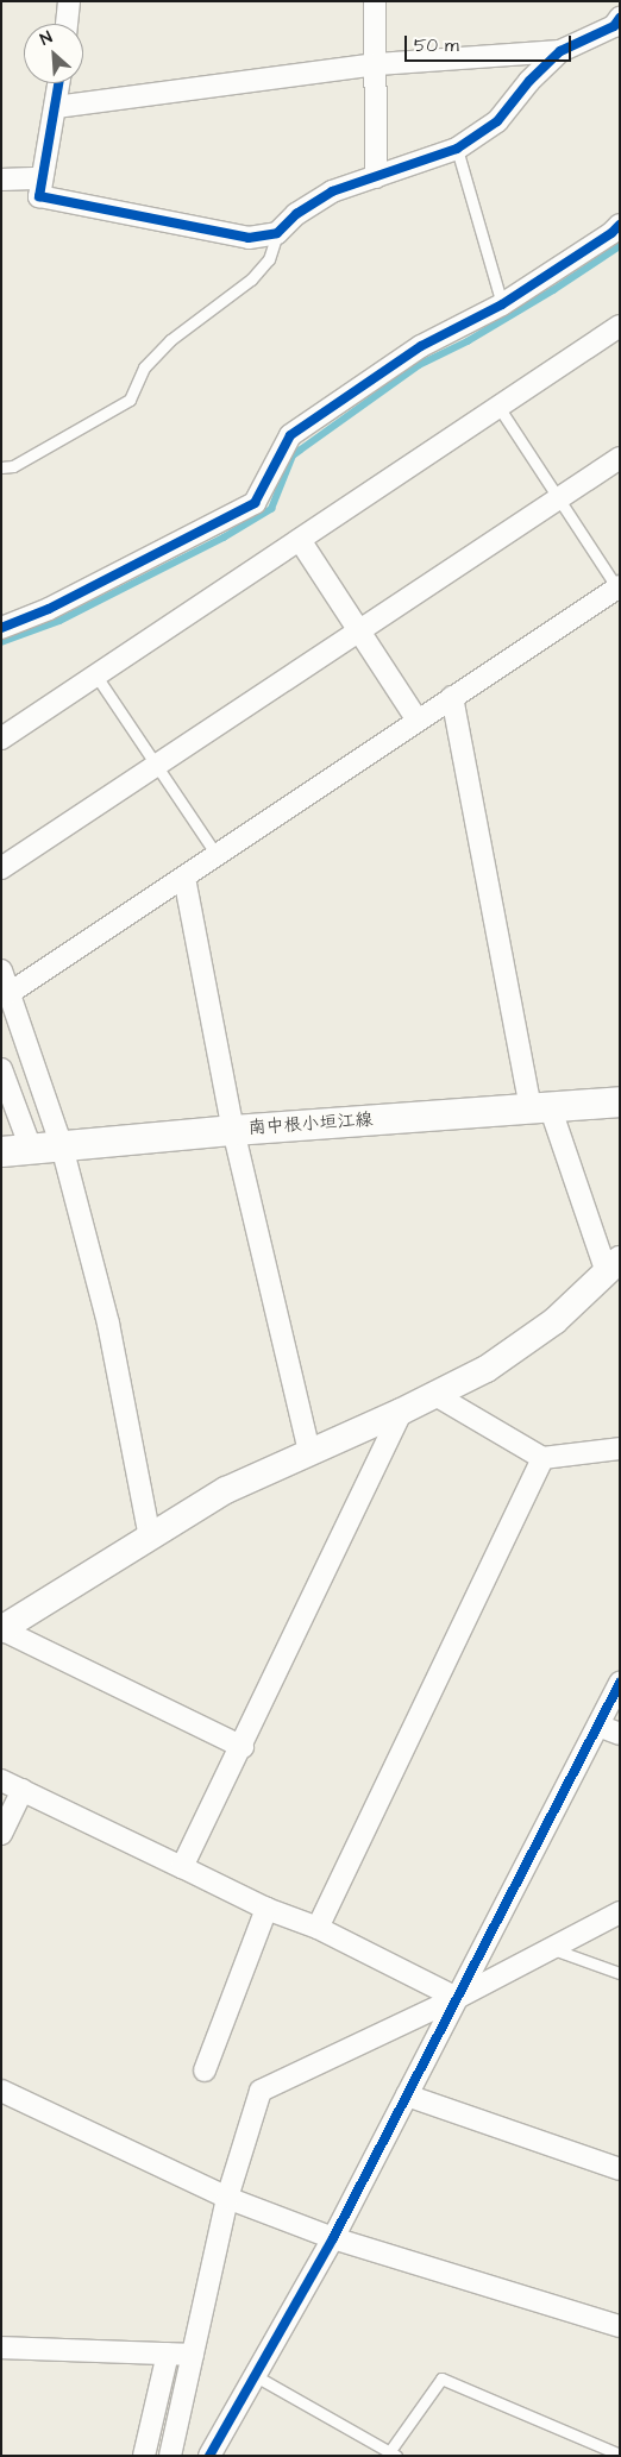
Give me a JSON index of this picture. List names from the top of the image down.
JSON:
{
  "streets": {
    "main road": ["南中根小垣江線"]
  },
  "scale_bar": "50 m",
  "north": "top left"
}
